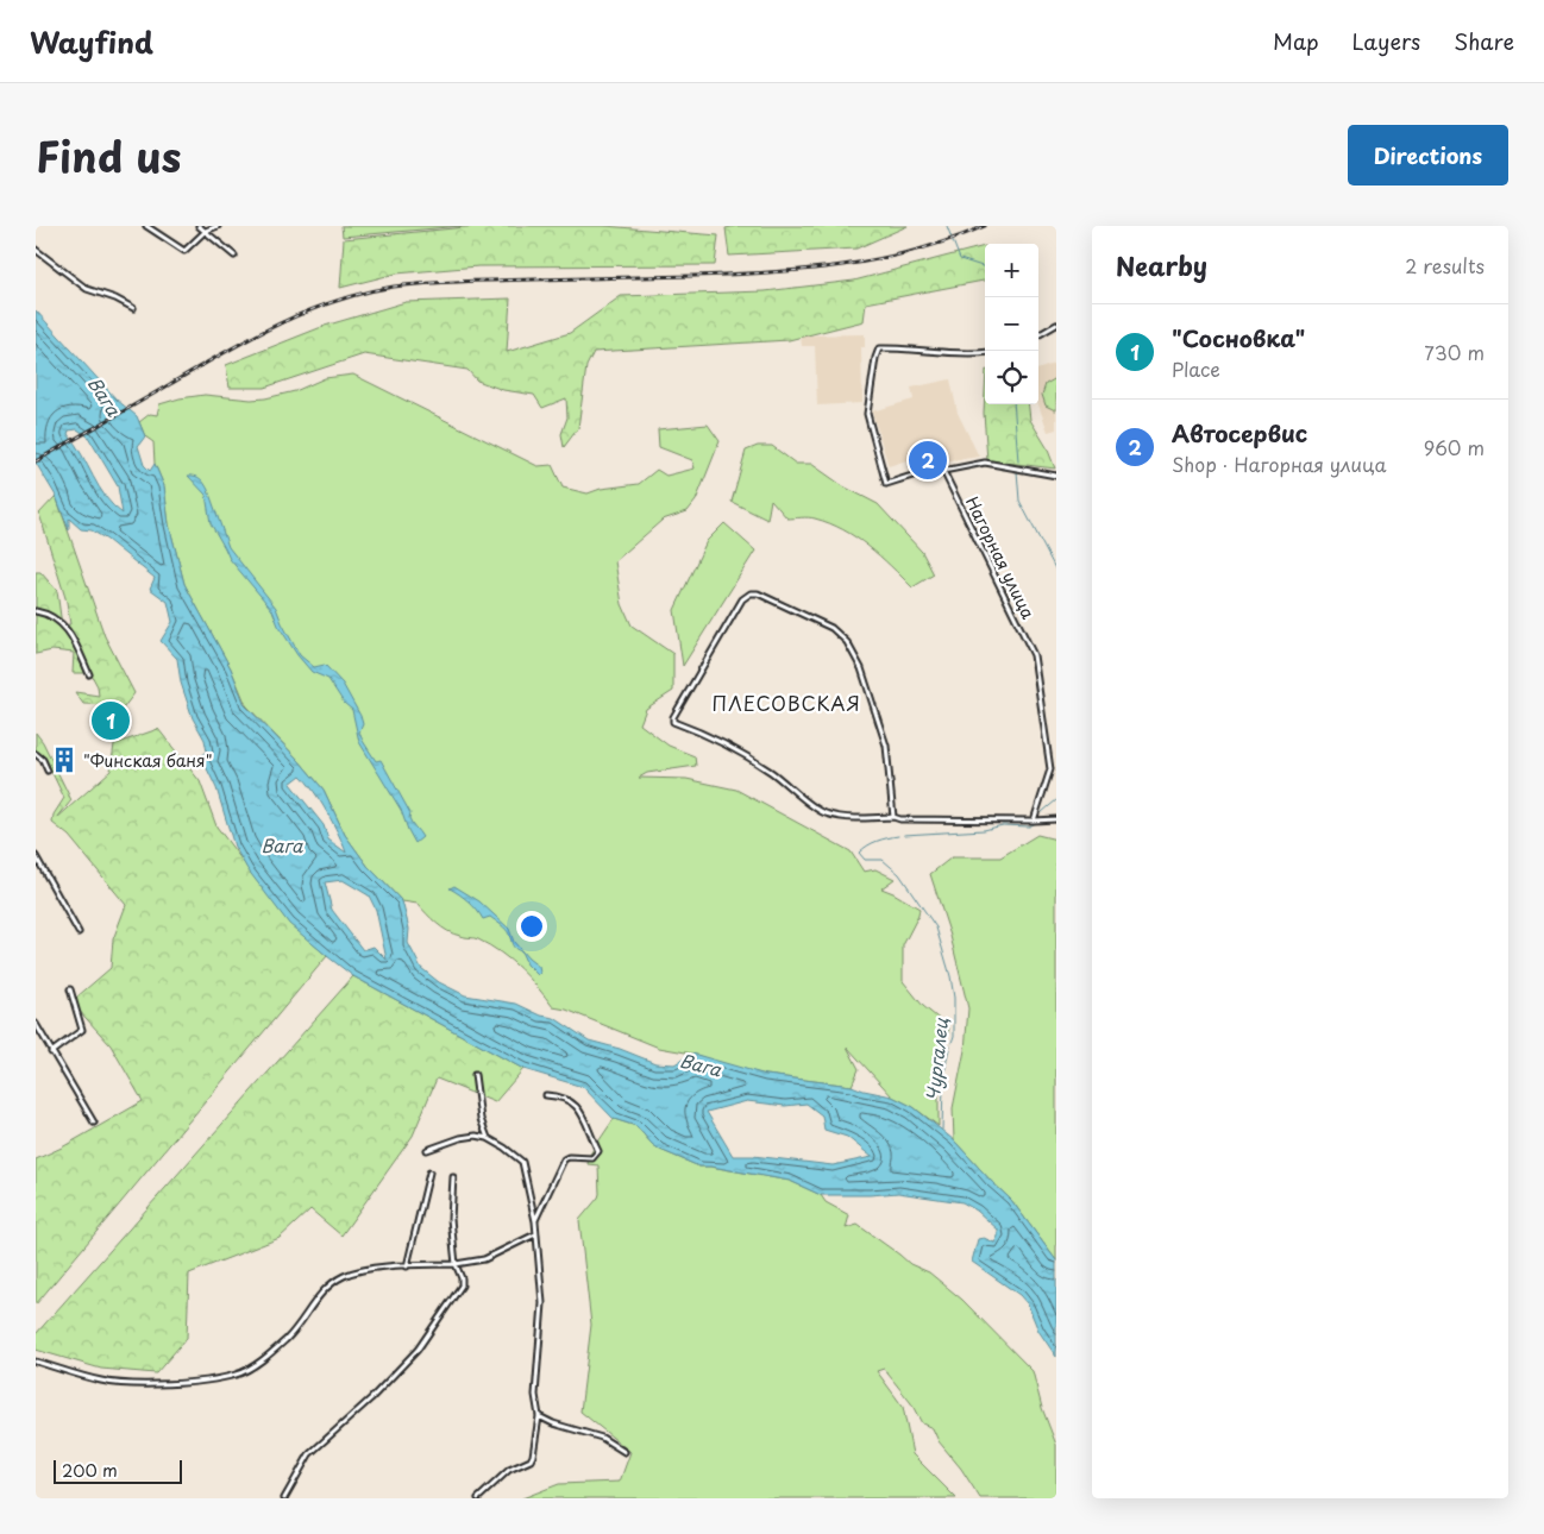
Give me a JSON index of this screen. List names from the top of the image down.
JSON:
{
  "streets": {
    "street": ["Нагорная улица"]
  },
  "districts": ["ПЛЕСОВСКАЯ"],
  "water": ["Вага", "Чургалец"],
  "places": {
    "building": ["\"Финская баня\""]
  },
  "scale_bar": "200 m",
  "page": {
    "header": "Wayfind",
    "nav": ["Map", "Layers", "Share"],
    "title": "Find us",
    "buttons": "Directions",
    "heading": ["Nearby", "2 results"],
    "map_buttons": ["+", "−"],
    "list": [
      {
        "mark": "1",
        "name": "\"Сосновка\"",
        "note": "Place",
        "value": "730 m"
      },
      {
        "mark": "2",
        "name": "Автосервис",
        "note": "Shop · Нагорная улица",
        "value": "960 m"
      }
    ],
    "pins": ["2", "1"],
    "scale": "200 m"
  }
}
